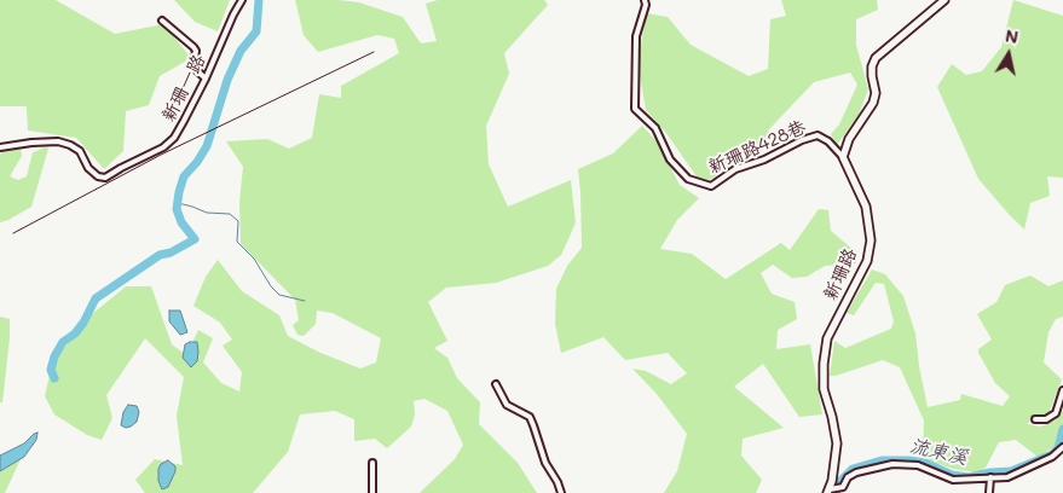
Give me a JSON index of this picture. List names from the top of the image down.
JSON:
{
  "streets": {
    "street": ["新珊一路", "新珊路428巷", "新珊路"]
  },
  "crossings": [
    ["新珊路428巷", "新珊路"]
  ],
  "water": ["流東溪"],
  "north": "top"
}
